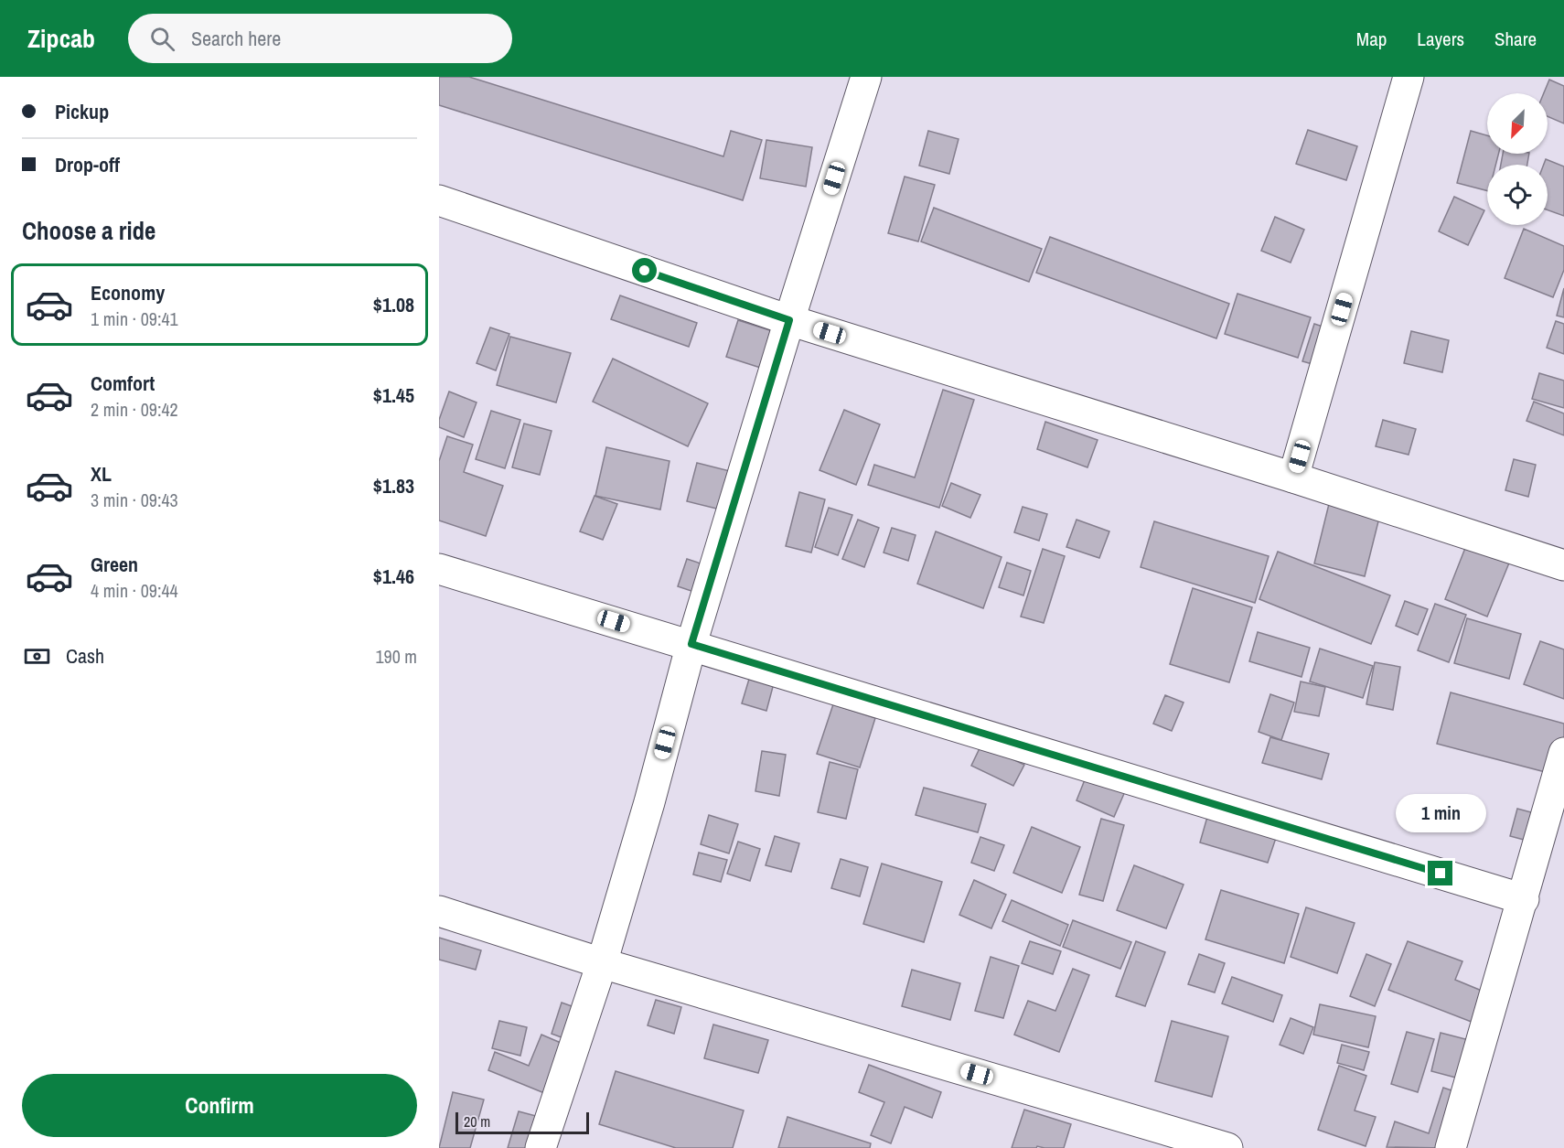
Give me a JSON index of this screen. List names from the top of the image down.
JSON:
{
  "scale_bar": "20 m",
  "north": "bottom left",
  "page": {
    "header": "Zipcab",
    "search": "Search here",
    "nav": ["Map", "Layers", "Share"],
    "banner": ["Pickup", "Drop-off"],
    "heading": "Choose a ride",
    "list": [
      {
        "name": "Economy",
        "note": "1 min · 09:41",
        "value": "$1.08"
      },
      {
        "name": "Comfort",
        "note": "2 min · 09:42",
        "value": "$1.45"
      },
      {
        "name": "XL",
        "note": "3 min · 09:43",
        "value": "$1.83"
      },
      {
        "name": "Green",
        "note": "4 min · 09:44",
        "value": "$1.46"
      }
    ],
    "pay": ["Cash", "190 m"],
    "bubble": "1 min",
    "buttons": "Confirm",
    "scale": "20 m"
  }
}
